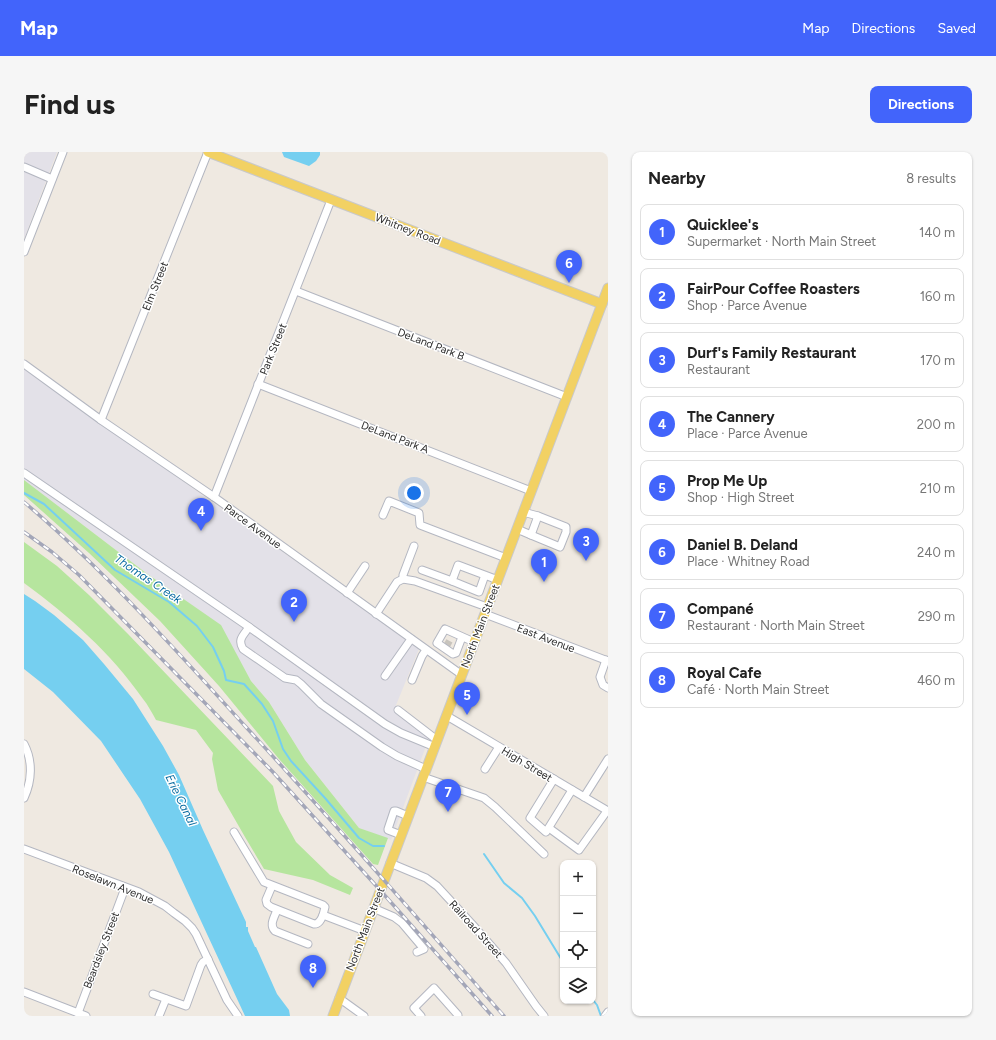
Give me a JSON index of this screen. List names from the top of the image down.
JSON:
{
  "streets": {
    "main road": ["Whitney Road", "North Main Street"],
    "street": [
      "Elm Street",
      "DeLand Park B",
      "Park Street",
      "DeLand Park A",
      "Parce Avenue",
      "East Avenue",
      "High Street",
      "Roselawn Avenue",
      "Railroad Street",
      "Beardsley Street"
    ]
  },
  "crossings": [
    ["Whitney Road", "Elm Street"],
    ["Whitney Road", "Park Street"],
    ["Whitney Road", "North Main Street"],
    ["Elm Street", "Parce Avenue"],
    ["DeLand Park B", "Park Street"],
    ["DeLand Park B", "North Main Street"],
    ["Park Street", "DeLand Park A"],
    ["Park Street", "Parce Avenue"],
    ["DeLand Park A", "North Main Street"],
    ["Parce Avenue", "North Main Street"],
    ["North Main Street", "East Avenue"],
    ["North Main Street", "High Street"],
    ["North Main Street", "Railroad Street"],
    ["Roselawn Avenue", "Beardsley Street"]
  ],
  "water": ["Thomas Creek", "Erie Canal"],
  "page": {
    "header": "Map",
    "nav": ["Map", "Directions", "Saved"],
    "buttons": "Directions",
    "title": "Find us",
    "heading": ["Nearby", "8 results"],
    "list": [
      {
        "mark": "1",
        "name": "Quicklee's",
        "note": "Supermarket · North Main Street",
        "value": "140 m"
      },
      {
        "mark": "2",
        "name": "FairPour Coffee Roasters",
        "note": "Shop · Parce Avenue",
        "value": "160 m"
      },
      {
        "mark": "3",
        "name": "Durf's Family Restaurant",
        "note": "Restaurant",
        "value": "170 m"
      },
      {
        "mark": "4",
        "name": "The Cannery",
        "note": "Place · Parce Avenue",
        "value": "200 m"
      },
      {
        "mark": "5",
        "name": "Prop Me Up",
        "note": "Shop · High Street",
        "value": "210 m"
      },
      {
        "mark": "6",
        "name": "Daniel B. Deland",
        "note": "Place · Whitney Road",
        "value": "240 m"
      },
      {
        "mark": "7",
        "name": "Compané",
        "note": "Restaurant · North Main Street",
        "value": "290 m"
      },
      {
        "mark": "8",
        "name": "Royal Cafe",
        "note": "Café · North Main Street",
        "value": "460 m"
      }
    ],
    "pins": [
      "6",
      "4",
      "3",
      "1",
      "2",
      "5",
      "7",
      "8"
    ],
    "map_buttons": ["+", "−"]
  }
}
